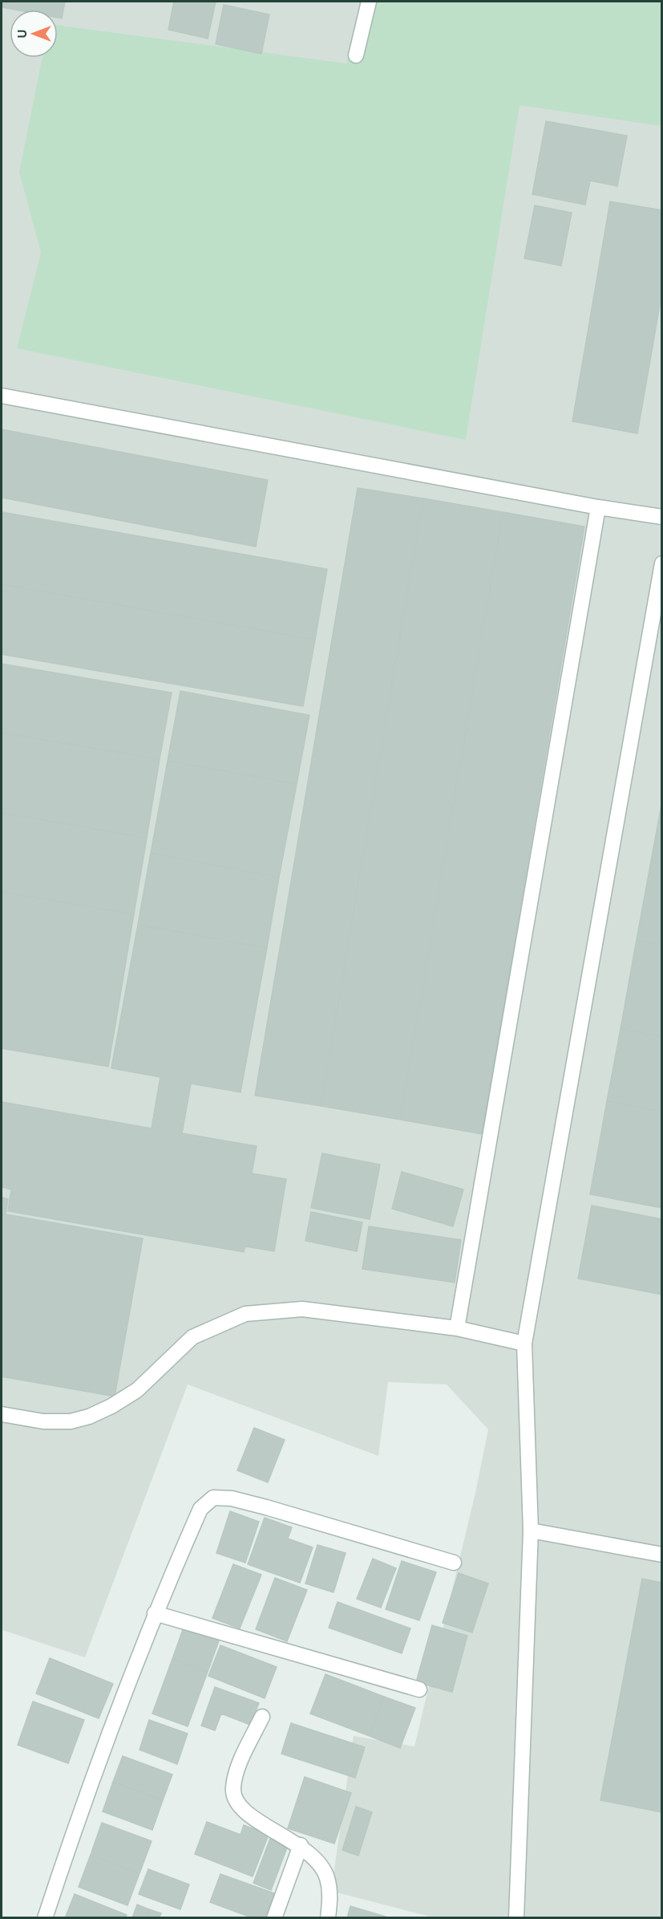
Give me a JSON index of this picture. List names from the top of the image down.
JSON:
{
  "north": "left"
}
